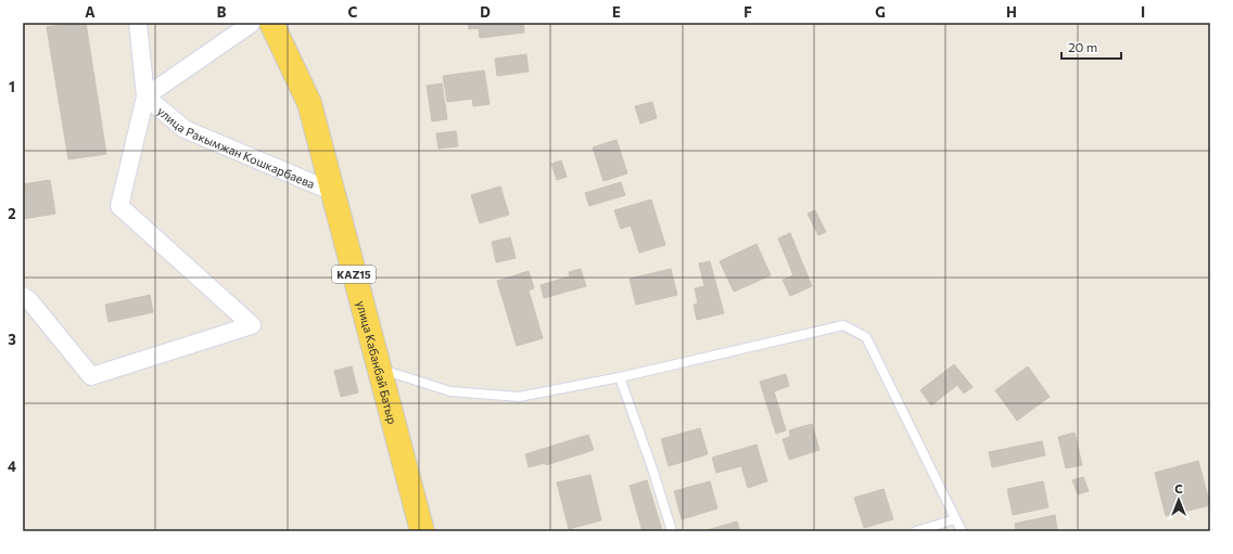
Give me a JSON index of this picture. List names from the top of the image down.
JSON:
{
  "streets": {
    "main road": ["KAZ15", "улица Кабанбай Батыр"],
    "street": ["улица Ракымжан Кошкарбаева"]
  },
  "crossings": [
    ["улица Ракымжан Кошкарбаева", "улица Кабанбай Батыр"]
  ],
  "scale_bar": "20 m",
  "north": "top",
  "grid": {
    "columns": [
      "A",
      "B",
      "C",
      "D",
      "E",
      "F",
      "G",
      "H",
      "I"
    ],
    "rows": [
      "1",
      "2",
      "3",
      "4"
    ]
  }
}
